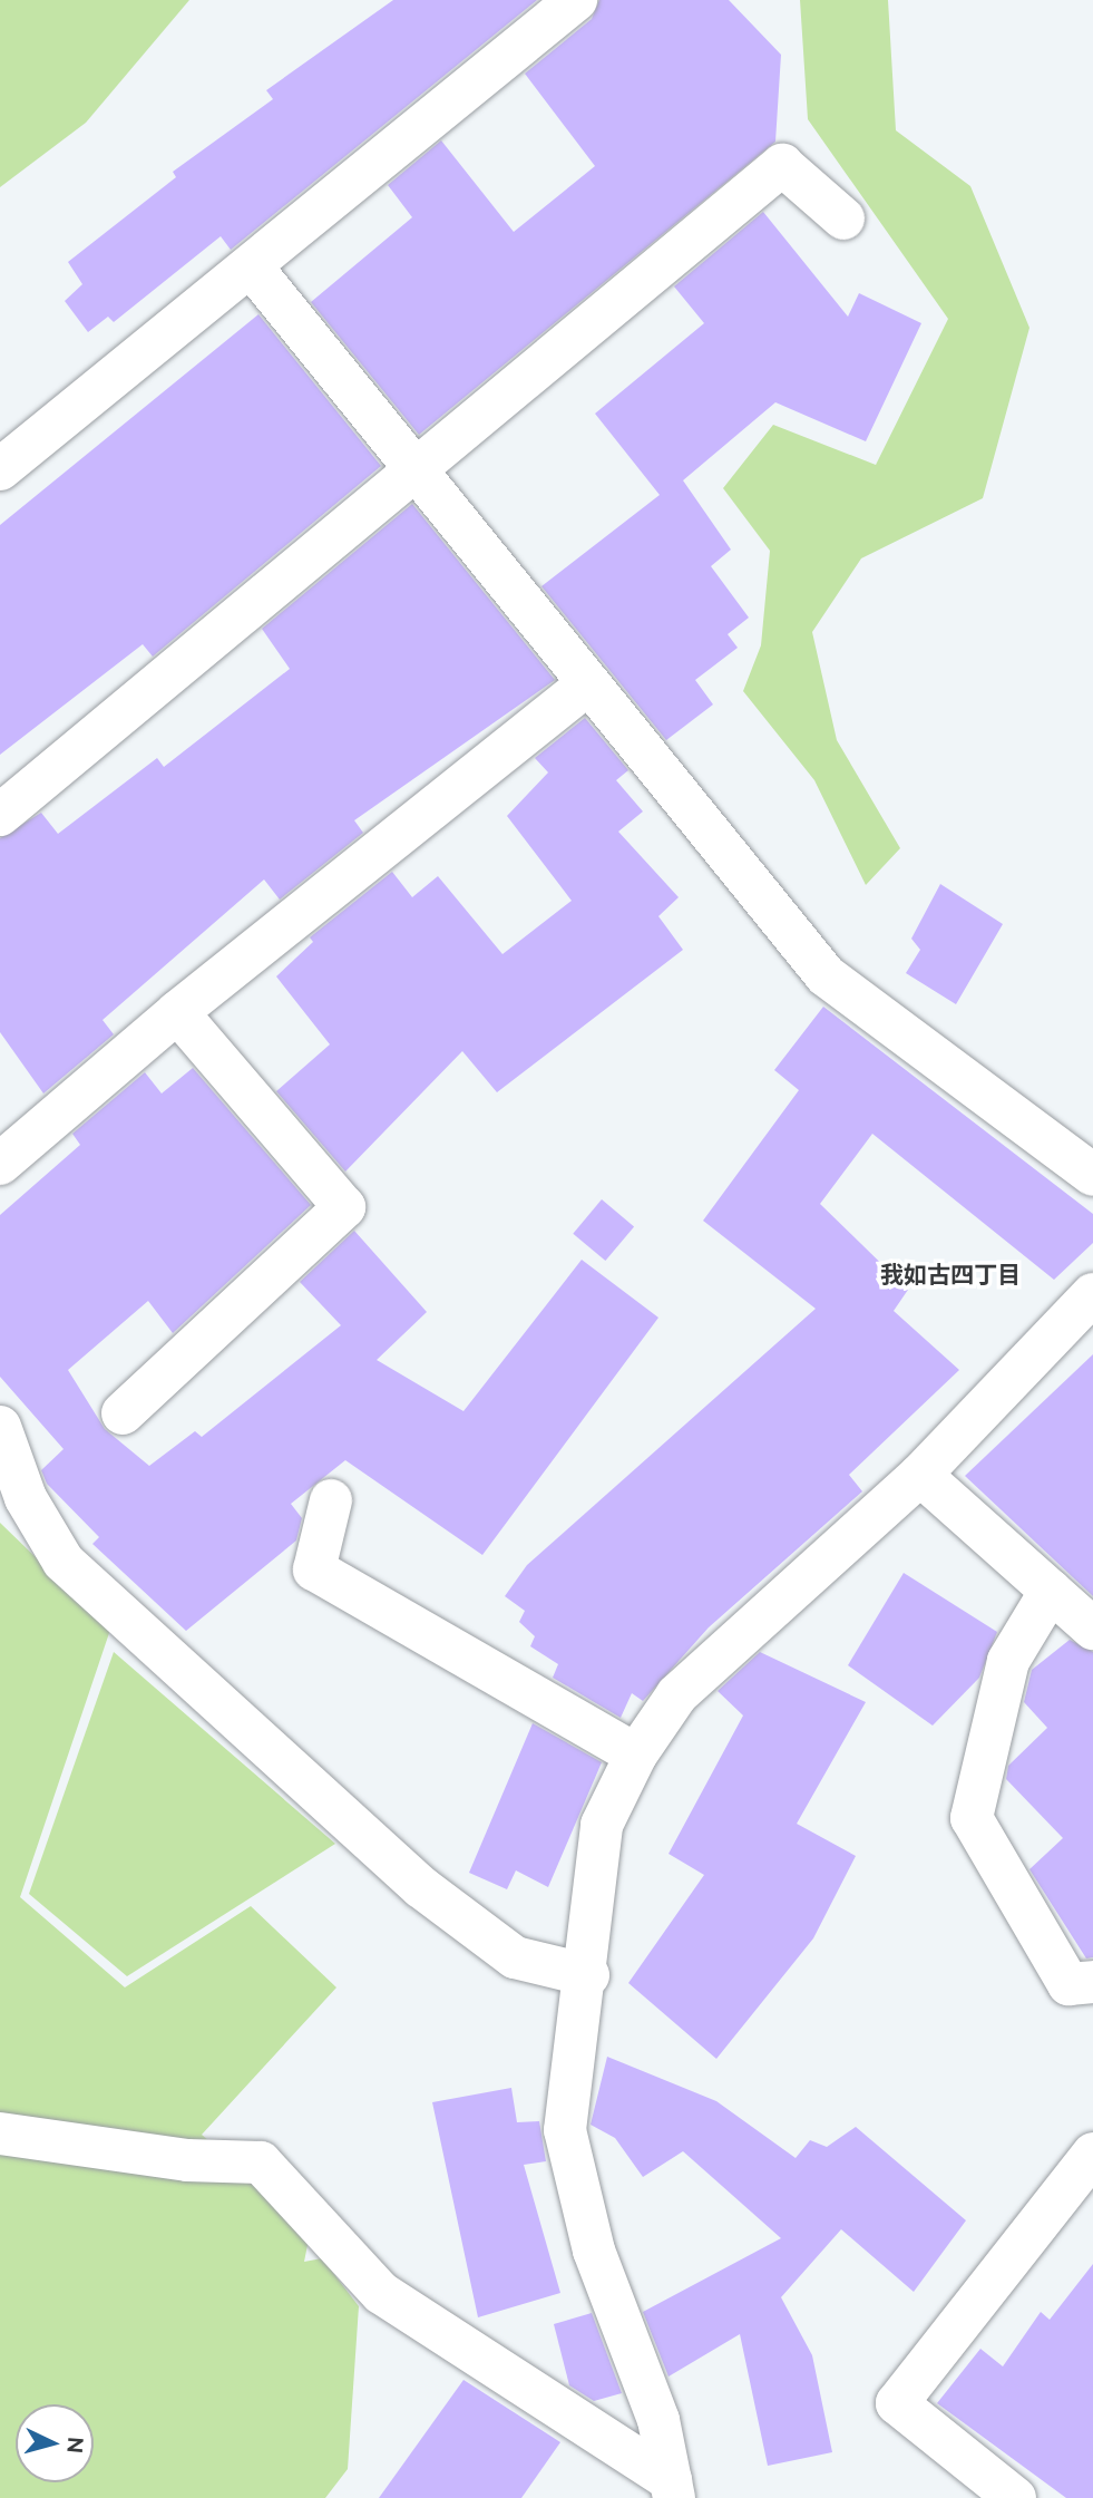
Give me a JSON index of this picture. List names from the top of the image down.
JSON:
{
  "districts": ["我如古四丁目"],
  "north": "right"
}
